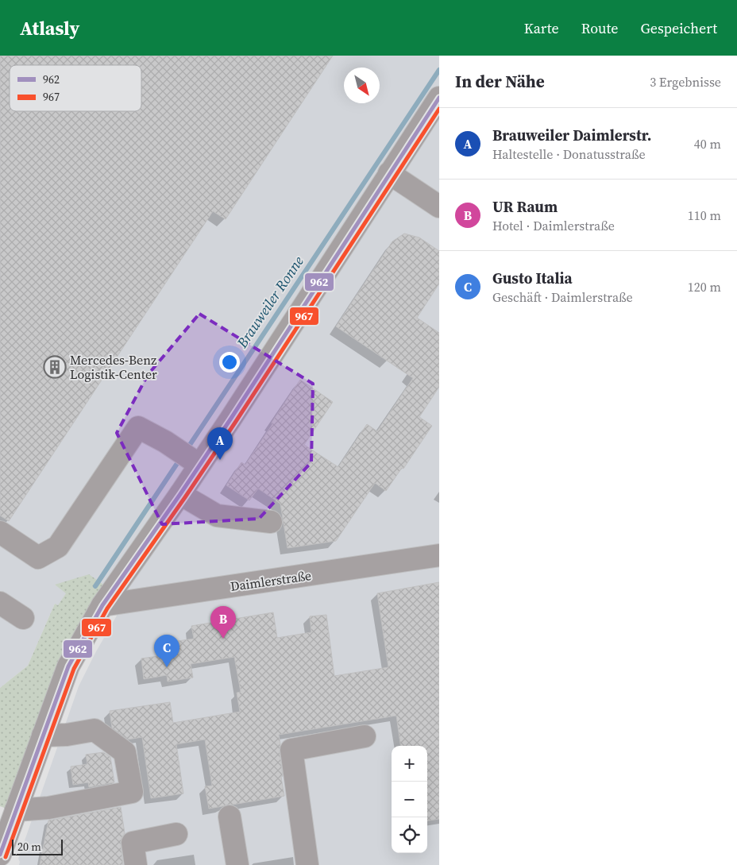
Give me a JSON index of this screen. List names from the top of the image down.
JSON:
{
  "streets": {
    "street": ["Daimlerstraße"]
  },
  "water": ["Brauweiler Ronne"],
  "places": {
    "building": ["Mercedes-Benz Logistik-Center"]
  },
  "lines": ["transit line 962", "transit line 967"],
  "legend": ["962", "967"],
  "scale_bar": "20 m",
  "north": "bottom right",
  "page": {
    "header": "Atlasly",
    "nav": ["Karte", "Route", "Gespeichert"],
    "heading": ["In der Nähe", "3 Ergebnisse"],
    "list": [
      {
        "mark": "A",
        "name": "Brauweiler Daimlerstr.",
        "note": "Haltestelle · Donatusstraße",
        "value": "40 m"
      },
      {
        "mark": "B",
        "name": "UR Raum",
        "note": "Hotel · Daimlerstraße",
        "value": "110 m"
      },
      {
        "mark": "C",
        "name": "Gusto Italia",
        "note": "Geschäft · Daimlerstraße",
        "value": "120 m"
      }
    ],
    "pins": ["A", "B", "C"],
    "map_buttons": ["+", "−"],
    "scale": "20 m"
  }
}
